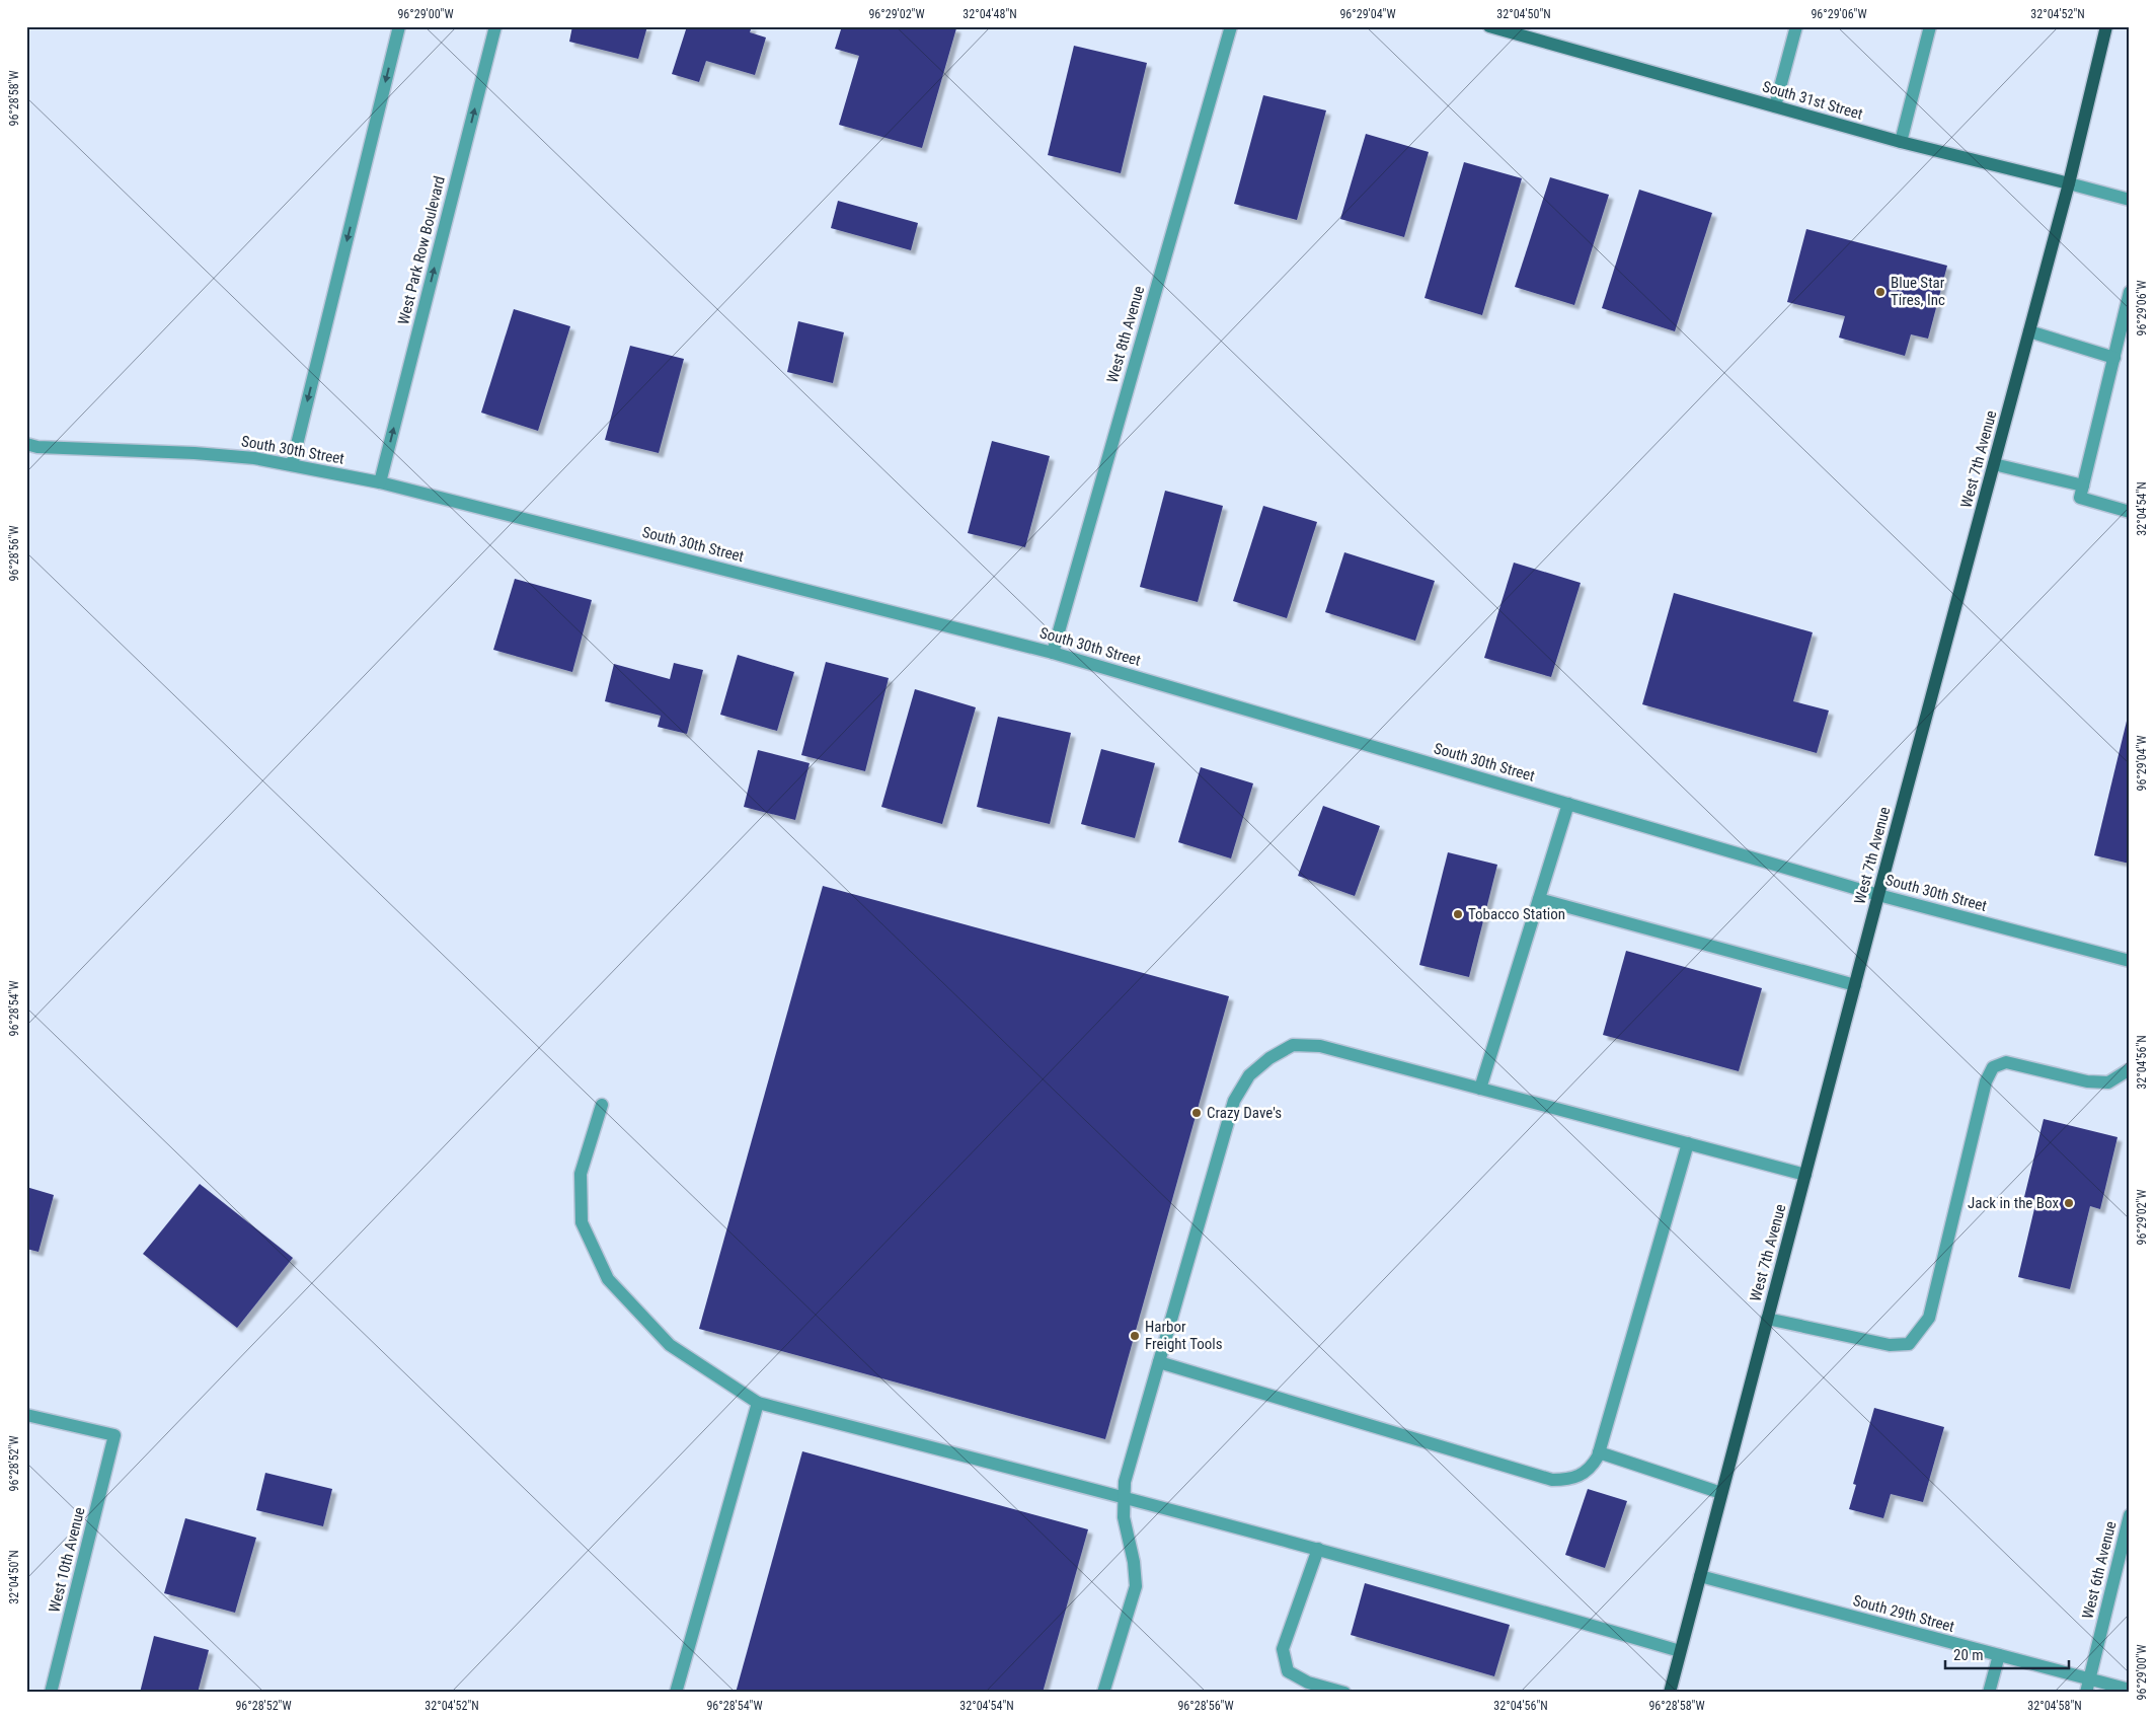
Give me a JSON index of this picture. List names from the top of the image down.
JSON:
{
  "streets": {
    "main road": ["West 7th Avenue"],
    "street": [
      "South 31st Street",
      "West Park Row Boulevard",
      "West 8th Avenue",
      "South 30th Street",
      "West 10th Avenue",
      "West 6th Avenue",
      "South 29th Street"
    ]
  },
  "crossings": [
    ["South 31st Street", "West 7th Avenue"],
    ["West Park Row Boulevard", "South 30th Street"],
    ["West 8th Avenue", "South 30th Street"],
    ["South 30th Street", "West 7th Avenue"],
    ["West 7th Avenue", "South 29th Street"],
    ["West 6th Avenue", "South 29th Street"]
  ],
  "places": [
    "Blue Star Tires, Inc",
    "Tobacco Station",
    "Crazy Dave's",
    "Jack in the Box",
    "Harbor Freight Tools"
  ],
  "scale_bar": "20 m",
  "coordinates": [
    "96°29'00\"W",
    "96°29'02\"W",
    "32°04'48\"N",
    "96°29'04\"W",
    "32°04'50\"N",
    "96°29'06\"W",
    "32°04'52\"N",
    "96°28'58\"W",
    "32°04'54\"N",
    "96°28'56\"W",
    "96°28'54\"W",
    "32°04'56\"N",
    "96°28'52\"W",
    "32°04'58\"N"
  ]
}
